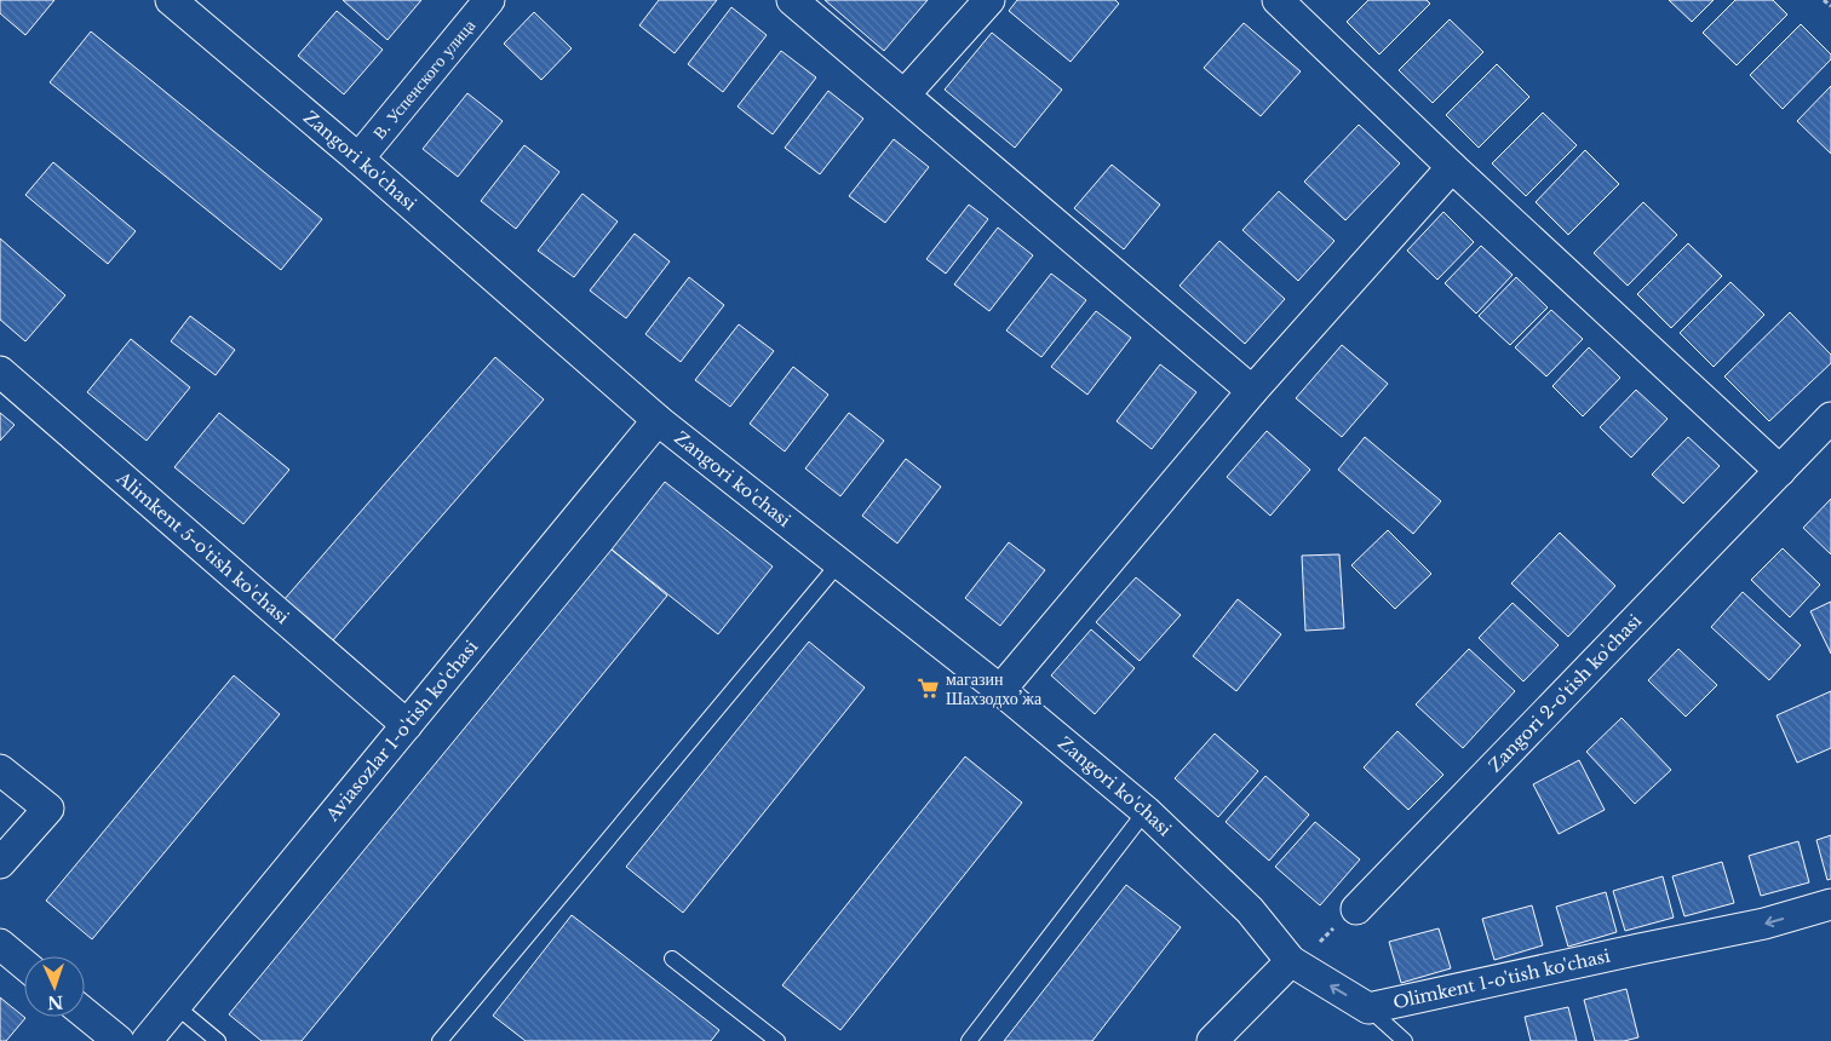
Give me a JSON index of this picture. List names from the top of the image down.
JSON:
{
  "streets": {
    "street": [
      "В. Успенского улица",
      "Zangori ko'chasi",
      "Alimkent 5-o'tish ko'chasi",
      "Zangori 2-o'tish ko'chasi",
      "Aviasozlar 1-o'tish ko'chasi",
      "Olimkent 1-o'tish ko'chasi"
    ]
  },
  "crossings": [
    ["В. Успенского улица", "Zangori ko'chasi"],
    ["Zangori ko'chasi", "Aviasozlar 1-o'tish ko'chasi"],
    ["Zangori ko'chasi", "Olimkent 1-o'tish ko'chasi"],
    ["Alimkent 5-o'tish ko'chasi", "Aviasozlar 1-o'tish ko'chasi"]
  ],
  "one_way": ["Olimkent 1-o'tish ko'chasi"],
  "places": {
    "supermarket": ["магазин Шахзодхо’жа"]
  },
  "north": "bottom"
}
